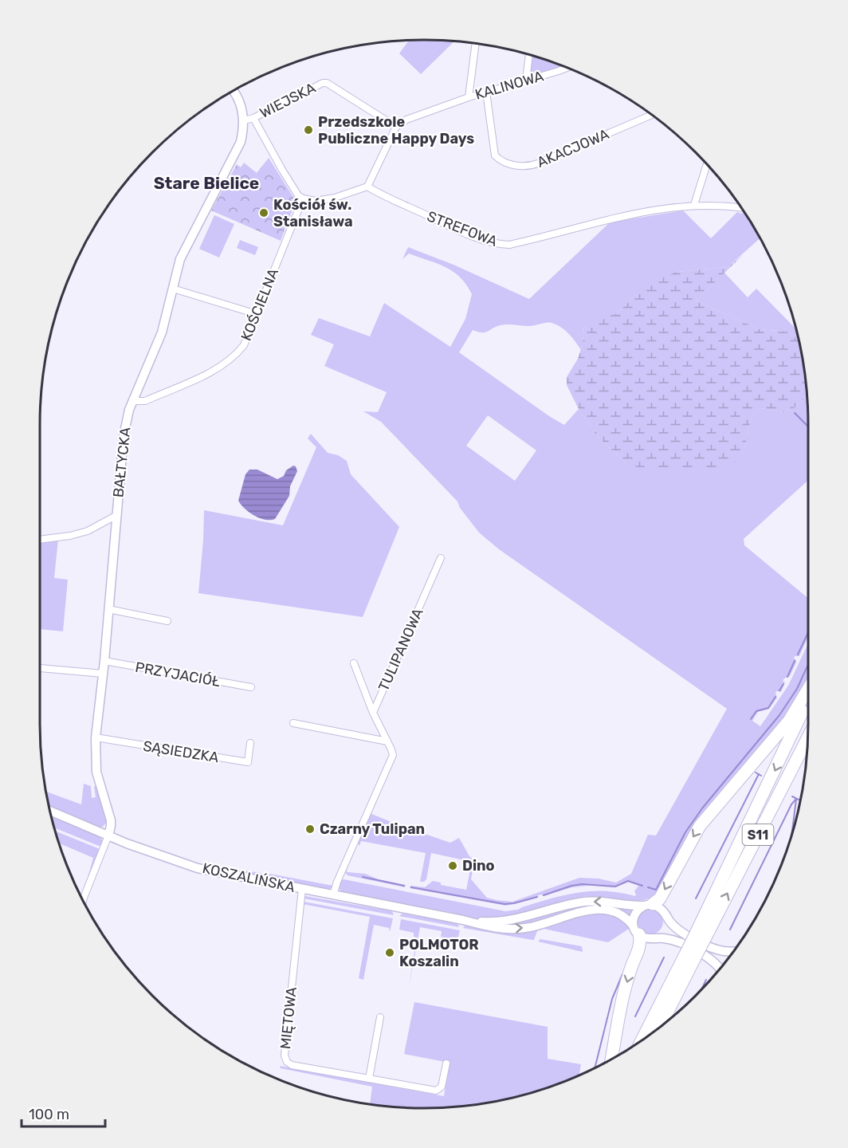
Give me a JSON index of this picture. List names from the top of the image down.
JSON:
{
  "streets": {
    "highway": ["S11"],
    "main road": ["BAŁTYCKA", "KOSZALIŃSKA"],
    "street": [
      "KALINOWA",
      "WIEJSKA",
      "AKACJOWA",
      "STREFOWA",
      "KOŚCIELNA",
      "TULIPANOWA",
      "PRZYJACIÓŁ",
      "SĄSIEDZKA",
      "MIĘTOWA"
    ]
  },
  "crossings": [
    ["KALINOWA", "WIEJSKA"],
    ["KALINOWA", "AKACJOWA"],
    ["KALINOWA", "STREFOWA"],
    ["KALINOWA", "KOŚCIELNA"],
    ["WIEJSKA", "STREFOWA"],
    ["WIEJSKA", "KOŚCIELNA"],
    ["WIEJSKA", "BAŁTYCKA"],
    ["STREFOWA", "KOŚCIELNA"],
    ["KOŚCIELNA", "BAŁTYCKA"],
    ["BAŁTYCKA", "PRZYJACIÓŁ"],
    ["BAŁTYCKA", "SĄSIEDZKA"],
    ["BAŁTYCKA", "KOSZALIŃSKA"],
    ["KOSZALIŃSKA", "MIĘTOWA"]
  ],
  "districts": ["Stare Bielice"],
  "places": [
    "Przedszkole Publiczne Happy Days",
    "Kościół św. Stanisława",
    "Czarny Tulipan",
    "Dino",
    "POLMOTOR Koszalin"
  ],
  "scale_bar": "100 m"
}
